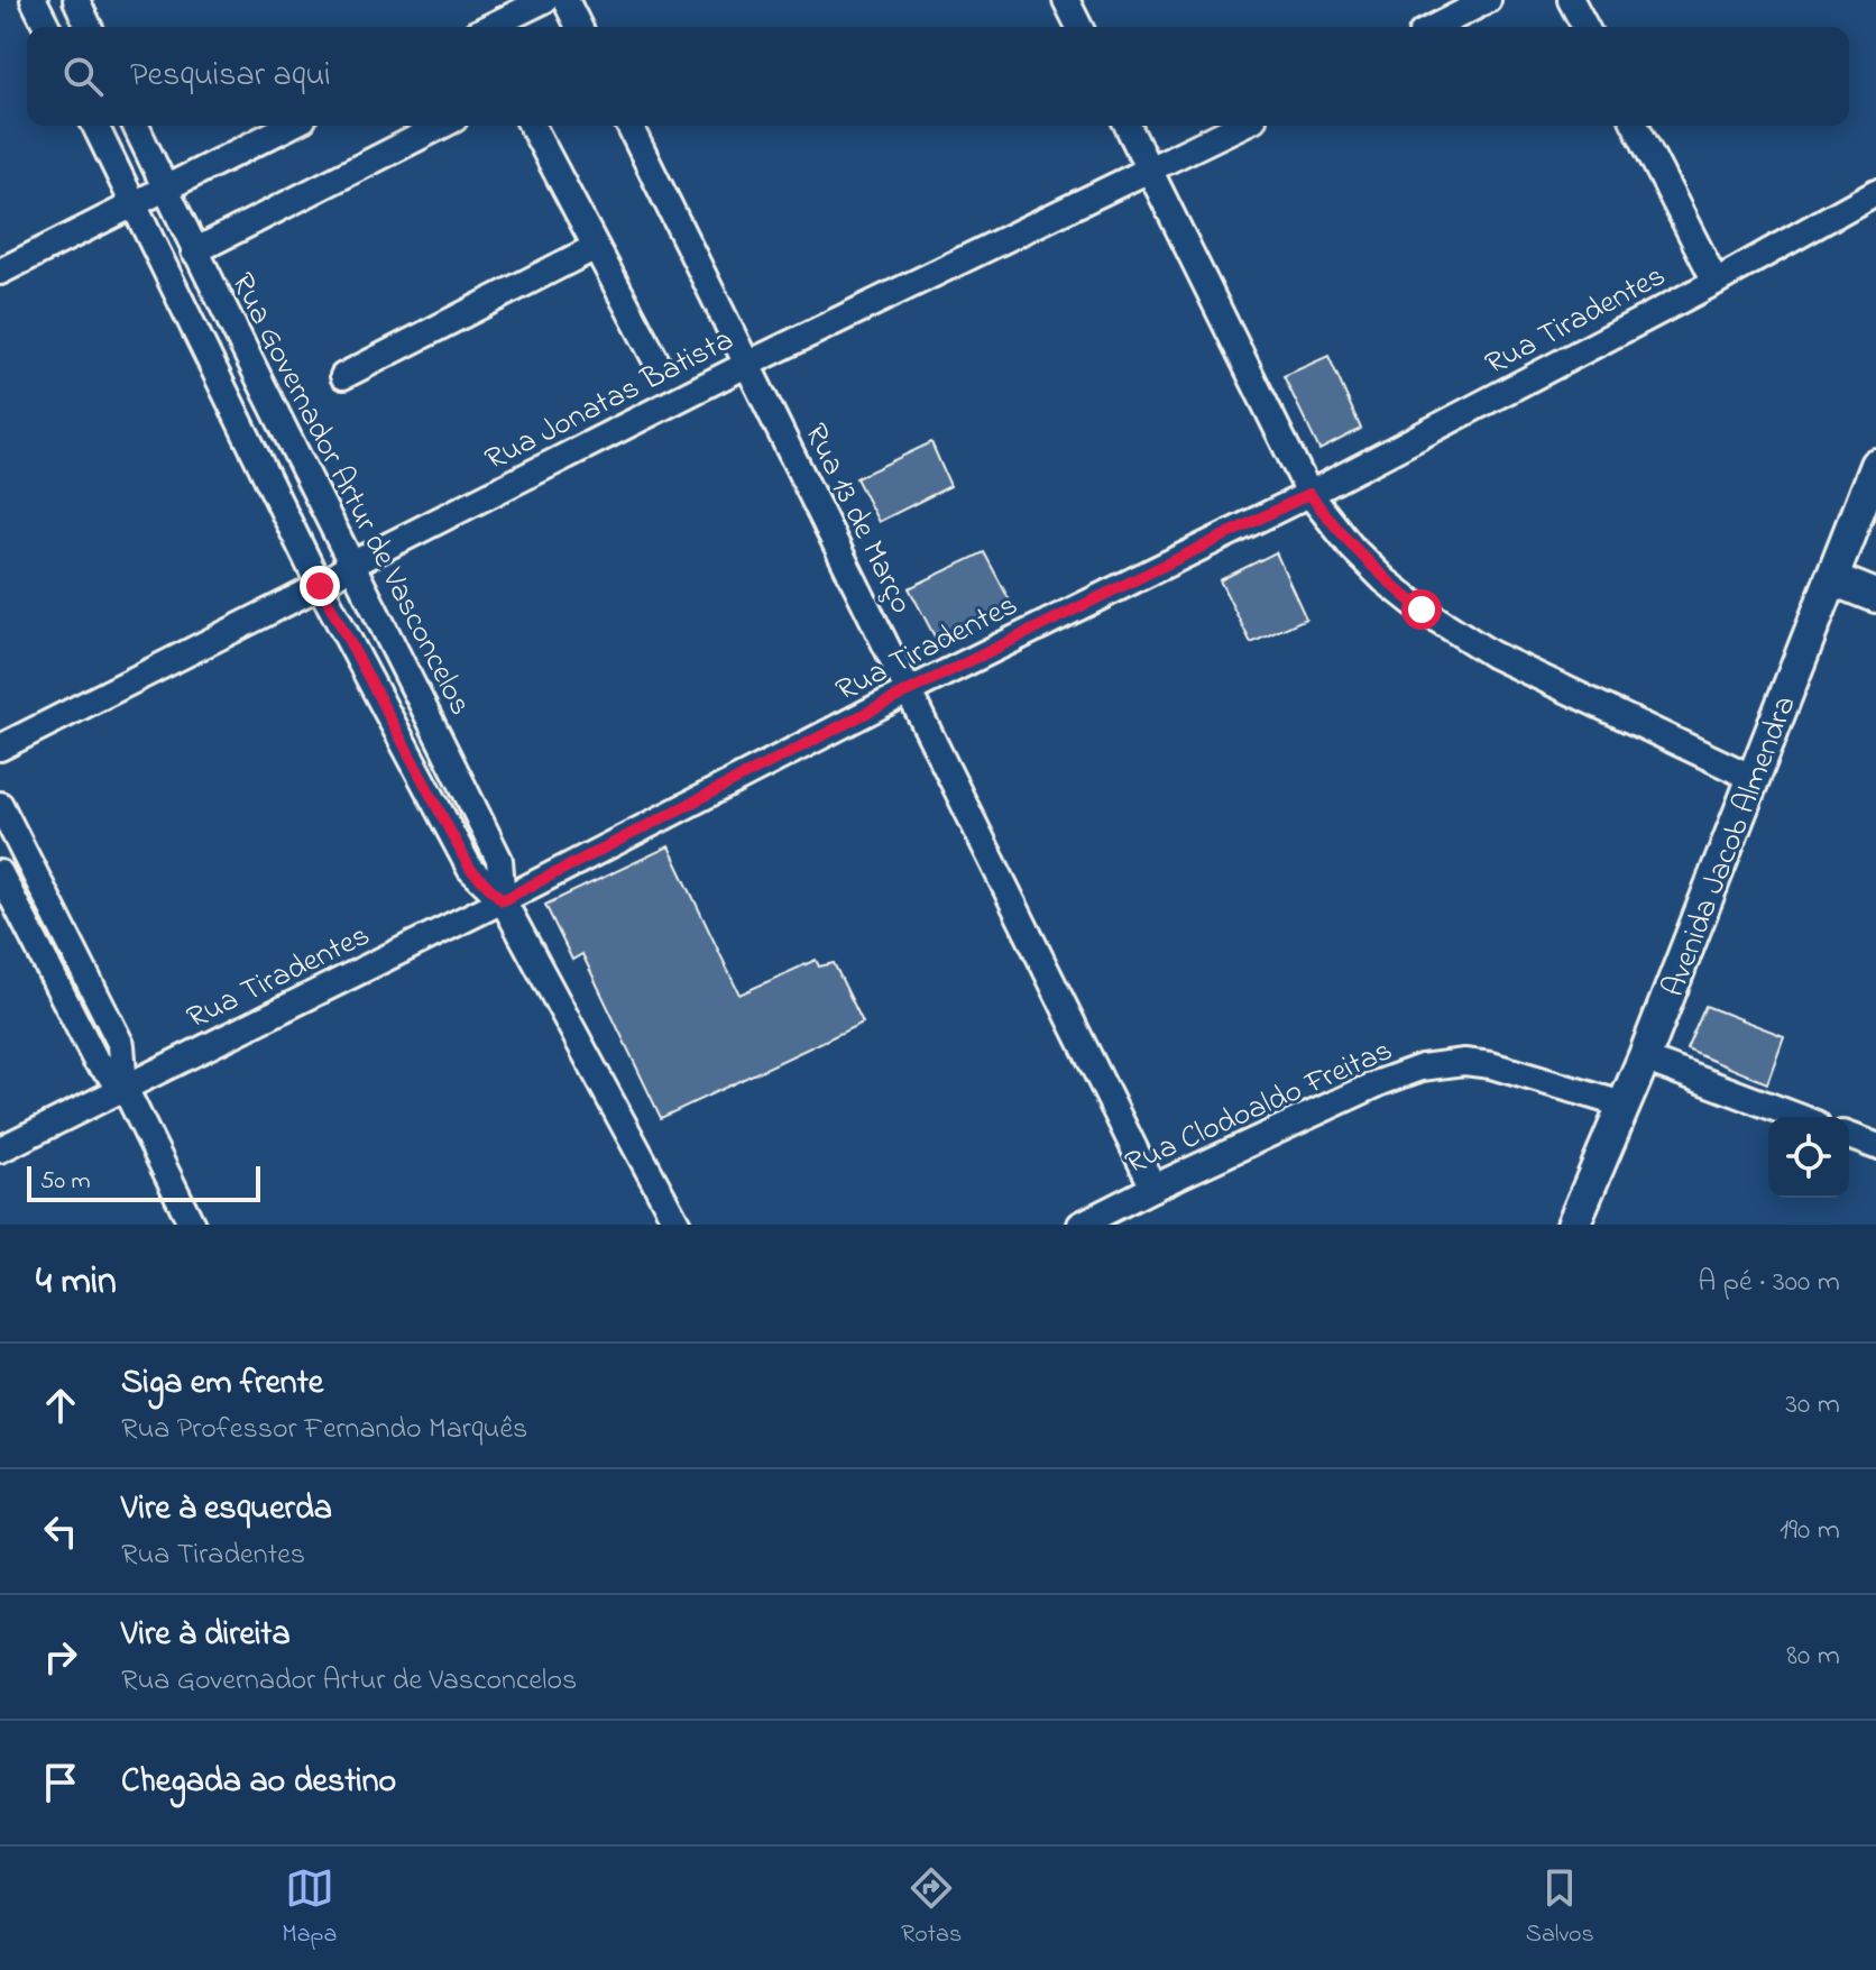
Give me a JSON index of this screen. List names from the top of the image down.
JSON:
{
  "streets": {
    "street": [
      "Rua Tiradentes",
      "Rua Jonatas Batista",
      "Rua Governador Artur de Vasconcelos",
      "Rua 13 de Março",
      "Avenida Jacob Almendra",
      "Rua Clodoaldo Freitas"
    ]
  },
  "crossings": [
    ["Rua Tiradentes", "Rua Governador Artur de Vasconcelos"],
    ["Rua Tiradentes", "Rua 13 de Março"],
    ["Rua Jonatas Batista", "Rua Governador Artur de Vasconcelos"],
    ["Rua Jonatas Batista", "Rua 13 de Março"],
    ["Rua 13 de Março", "Rua Clodoaldo Freitas"],
    ["Avenida Jacob Almendra", "Rua Clodoaldo Freitas"]
  ],
  "scale_bar": "50 m",
  "page": {
    "search": "Pesquisar aqui",
    "scale": "50 m",
    "heading": ["4 min", "A pé · 300 m"],
    "list": [
      ["Siga em frente", "Rua Professor Fernando Marquês", "30 m"],
      ["Vire à esquerda", "Rua Tiradentes", "190 m"],
      ["Vire à direita", "Rua Governador Artur de Vasconcelos", "80 m"],
      "Chegada ao destino"
    ],
    "nav": ["Mapa", "Rotas", "Salvos"]
  }
}
